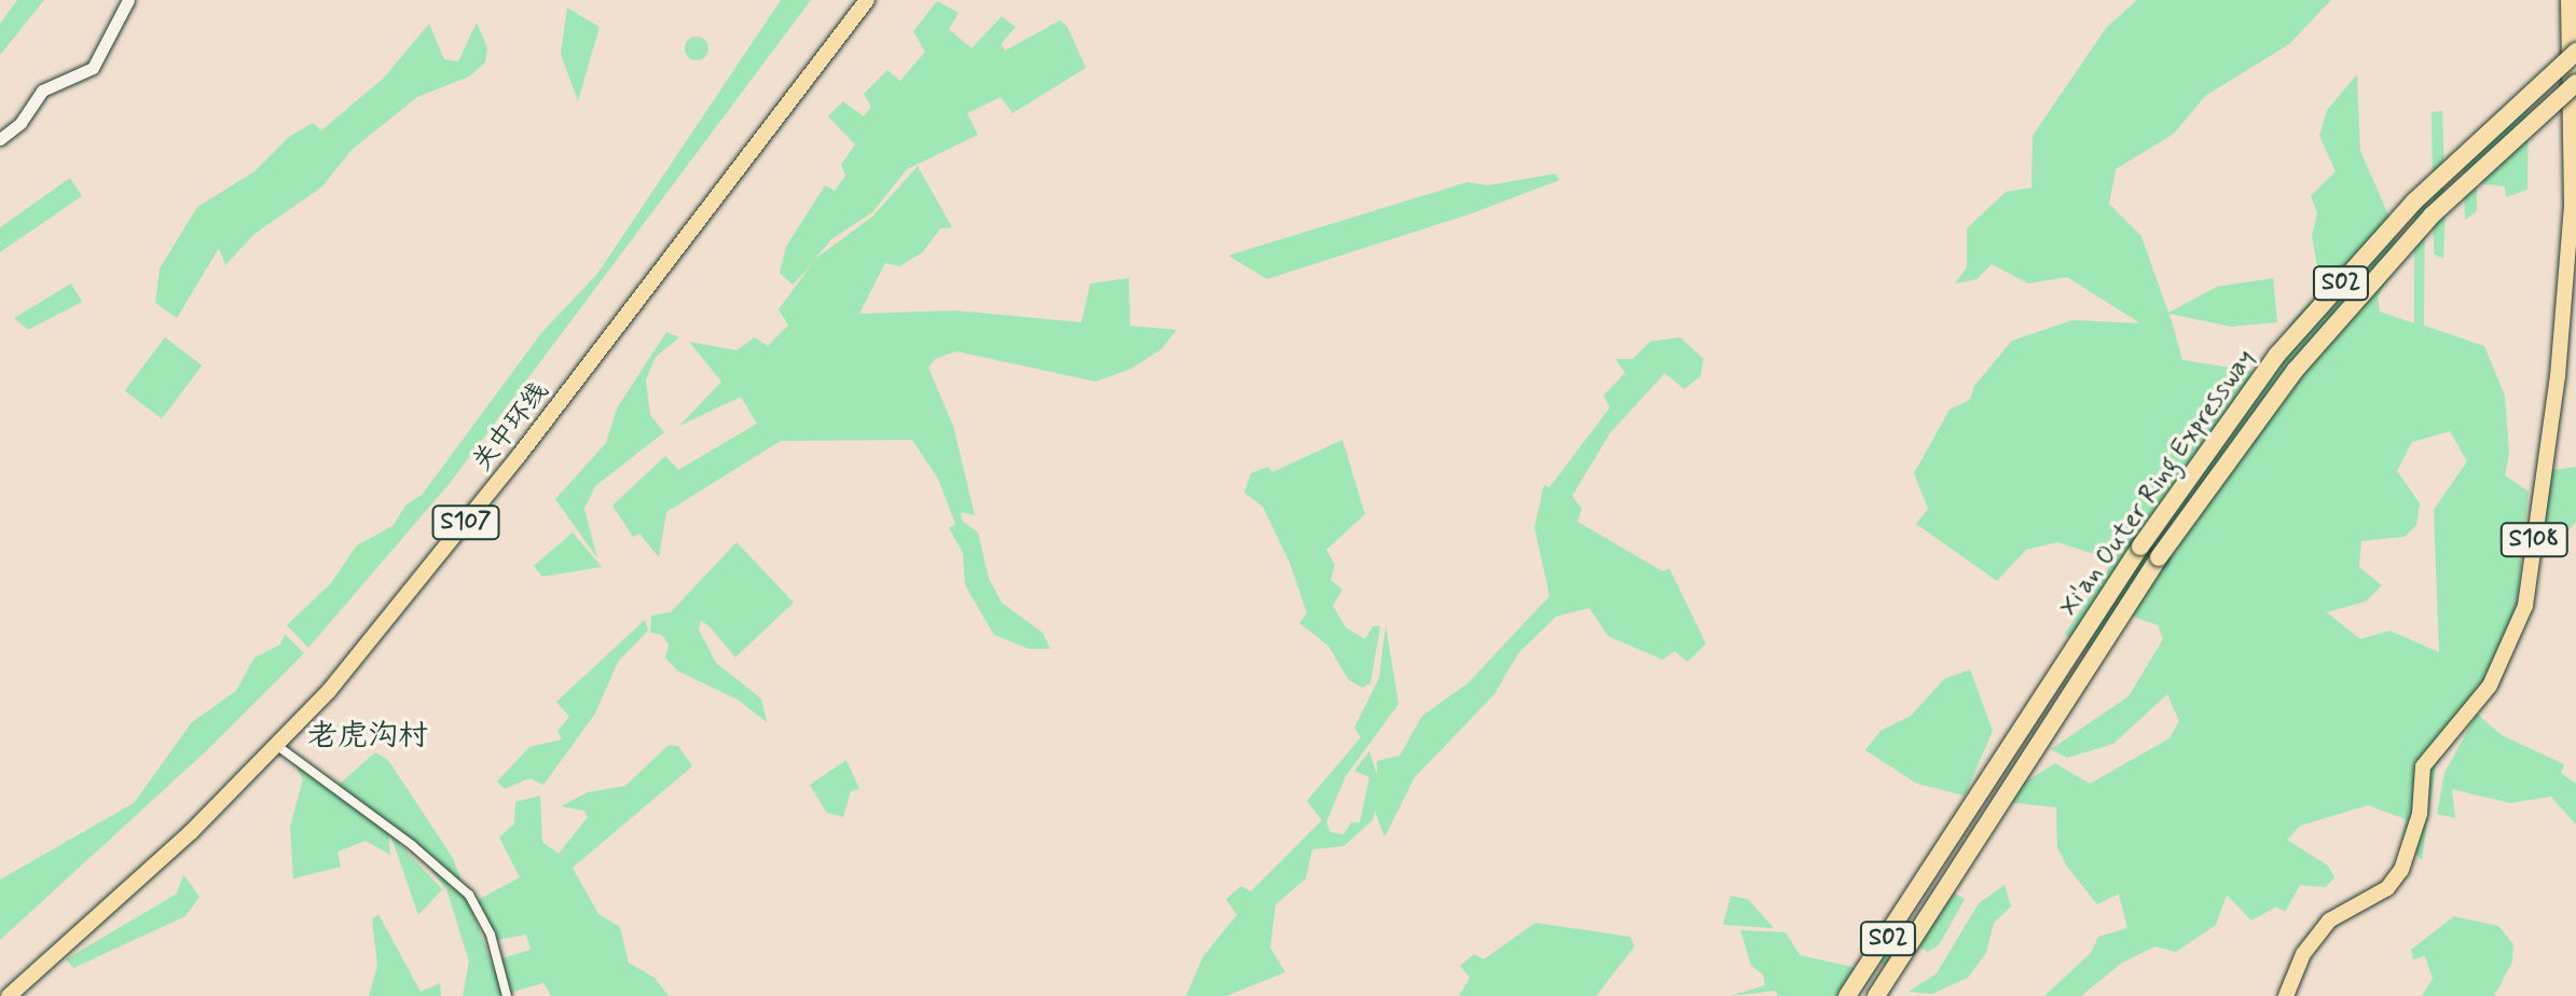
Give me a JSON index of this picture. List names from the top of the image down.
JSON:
{
  "streets": {
    "highway": ["S02", "Xi'an Outer Ring Expressway"],
    "main road": ["关中环线", "S107", "S108"]
  },
  "districts": ["老虎沟村"]
}
